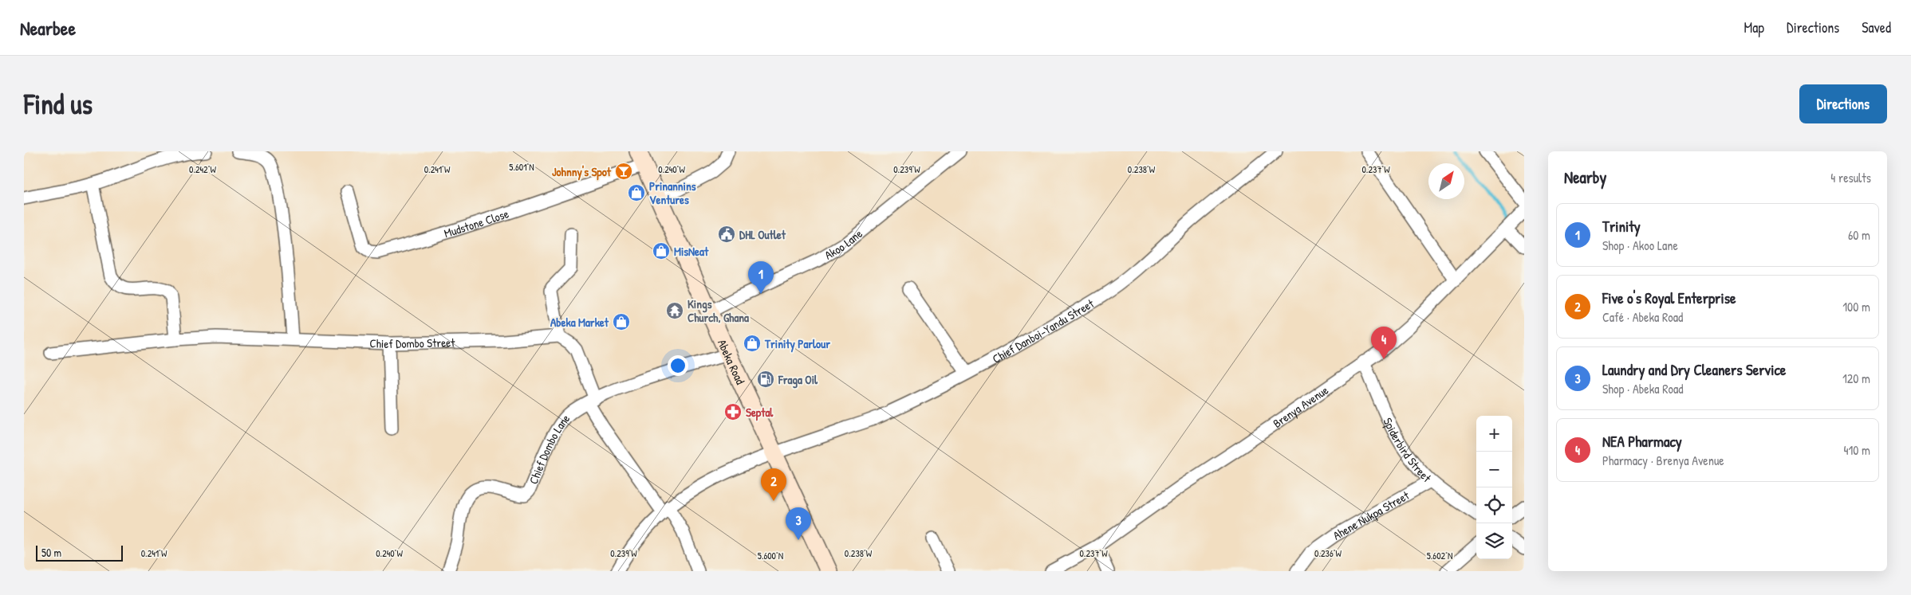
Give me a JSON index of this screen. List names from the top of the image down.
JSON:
{
  "streets": {
    "street": [
      "Mudstone Close",
      "Akoo Lane",
      "Chief Danboi-Yandu Street",
      "Chief Dombo Street",
      "Abeka Road",
      "Brenya Avenue",
      "Spiderbird Street",
      "Chief Dombo Lane",
      "Ahene Nukpa Street"
    ]
  },
  "crossings": [
    ["Mudstone Close", "Abeka Road"],
    ["Akoo Lane", "Abeka Road"],
    ["Chief Danboi-Yandu Street", "Abeka Road"],
    ["Brenya Avenue", "Spiderbird Street"],
    ["Spiderbird Street", "Ahene Nukpa Street"]
  ],
  "places": {
    "bar": ["Johnny's Spot"],
    "shop": [
      "Prinannins Ventures",
      "MisNeat",
      "Abeka Market",
      "Trinity Parlour"
    ],
    "public building": ["DHL Outlet"],
    "temple": ["Kings Church, Ghana"],
    "fuel station": ["Fraga Oil"],
    "pharmacy": ["Septal"]
  },
  "scale_bar": "50 m",
  "north": "top right",
  "page": {
    "header": "Nearbee",
    "nav": ["Map", "Directions", "Saved"],
    "buttons": "Directions",
    "title": "Find us",
    "heading": ["Nearby", "4 results"],
    "list": [
      {
        "mark": "1",
        "name": "Trinity",
        "note": "Shop · Akoo Lane",
        "value": "60 m"
      },
      {
        "mark": "2",
        "name": "Five o's Royal Enterprise",
        "note": "Café · Abeka Road",
        "value": "100 m"
      },
      {
        "mark": "3",
        "name": "Laundry and Dry Cleaners Service",
        "note": "Shop · Abeka Road",
        "value": "120 m"
      },
      {
        "mark": "4",
        "name": "NEA Pharmacy",
        "note": "Pharmacy · Brenya Avenue",
        "value": "410 m"
      }
    ],
    "pins": [
      "1",
      "4",
      "2",
      "3"
    ],
    "map_buttons": ["+", "−"],
    "scale": "50 m"
  },
  "coordinates": [
    "5.601°N",
    "0.242°W",
    "0.241°W",
    "0.240°W",
    "0.239°W",
    "0.238°W",
    "0.237°W",
    "0.236°W",
    "5.600°N",
    "5.602°N"
  ]
}
